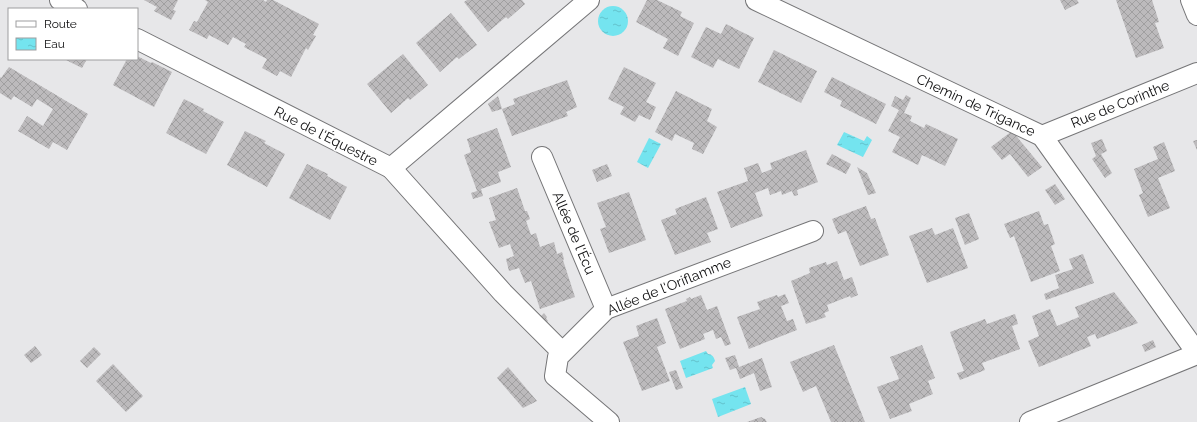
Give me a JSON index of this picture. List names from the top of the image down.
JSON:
{
  "streets": {
    "street": [
      "Rue de Corinthe",
      "Chemin de Trigance",
      "Rue de l'Équestre",
      "Allée de l'Écu",
      "Allée de l'Oriflamme"
    ]
  },
  "crossings": [
    ["Rue de Corinthe", "Chemin de Trigance"],
    ["Allée de l'Écu", "Allée de l'Oriflamme"]
  ],
  "legend": ["Route", "Eau"]
}
